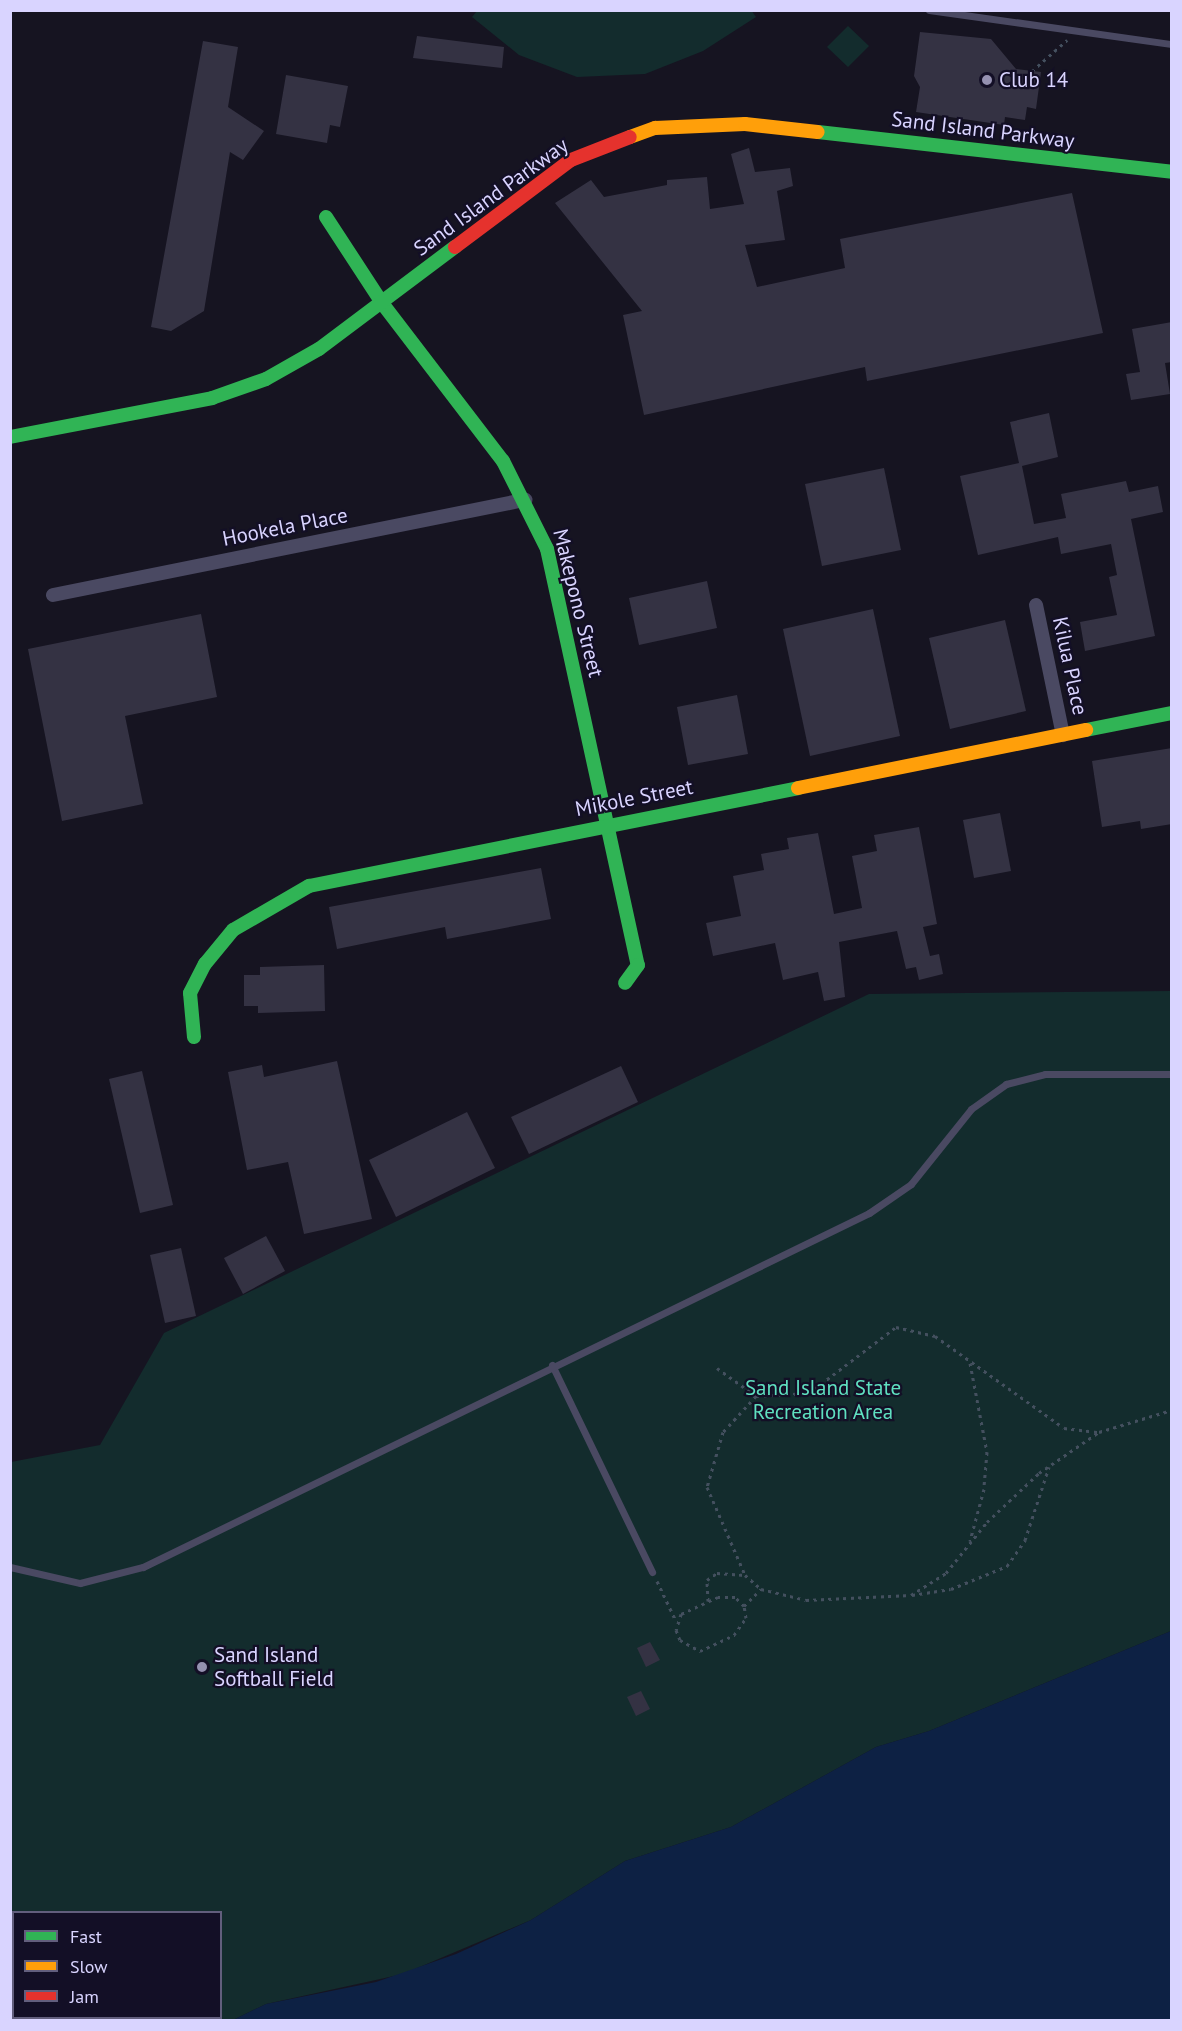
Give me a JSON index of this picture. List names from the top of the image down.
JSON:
{
  "streets": {
    "street": [
      "Sand Island Parkway",
      "Hookela Place",
      "Makepono Street",
      "Kilua Place",
      "Mikole Street"
    ]
  },
  "crossings": [
    ["Sand Island Parkway", "Makepono Street"],
    ["Hookela Place", "Makepono Street"],
    ["Makepono Street", "Mikole Street"],
    ["Kilua Place", "Mikole Street"]
  ],
  "parks": ["Sand Island State Recreation Area"],
  "places": ["Club 14", "Sand Island Softball Field"],
  "legend": ["Fast", "Slow", "Jam"]
}
